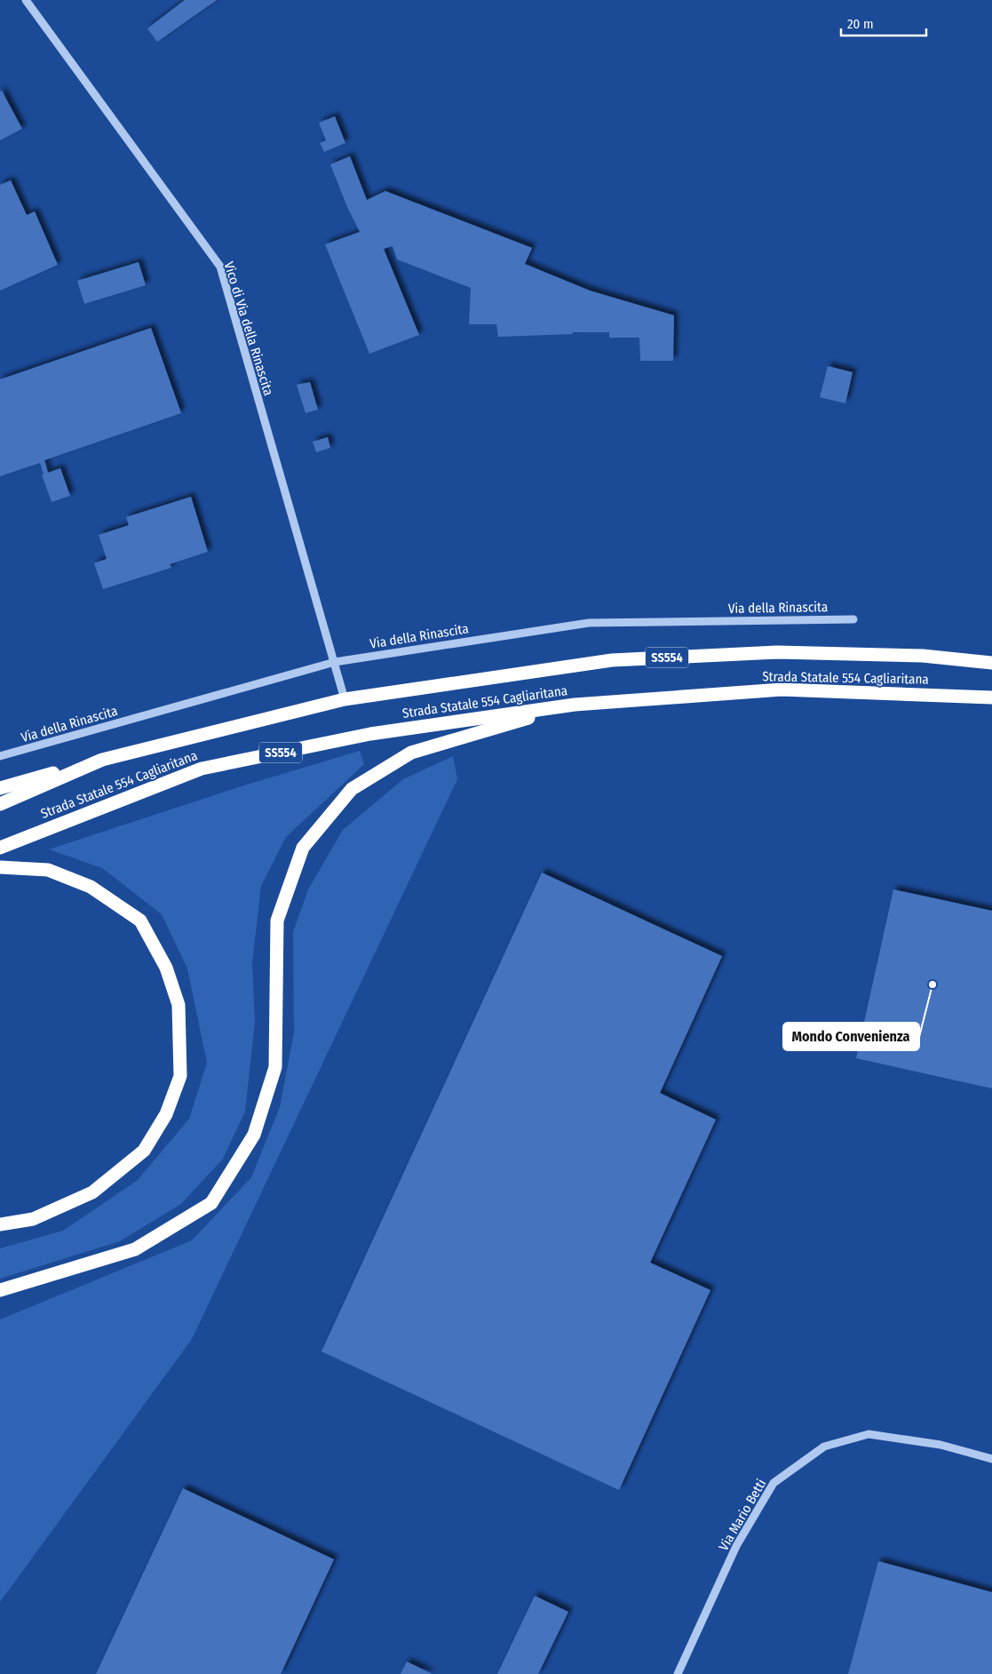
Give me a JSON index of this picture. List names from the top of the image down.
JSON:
{
  "streets": {
    "highway": ["SS554", "Strada Statale 554 Cagliaritana"],
    "street": ["Vico di Via della Rinascita", "Via della Rinascita", "Via Mario Betti"]
  },
  "crossings": [
    ["Vico di Via della Rinascita", "Via della Rinascita"],
    ["Vico di Via della Rinascita", "Strada Statale 554 Cagliaritana"]
  ],
  "places": ["Mondo Convenienza"],
  "scale_bar": "20 m"
}
